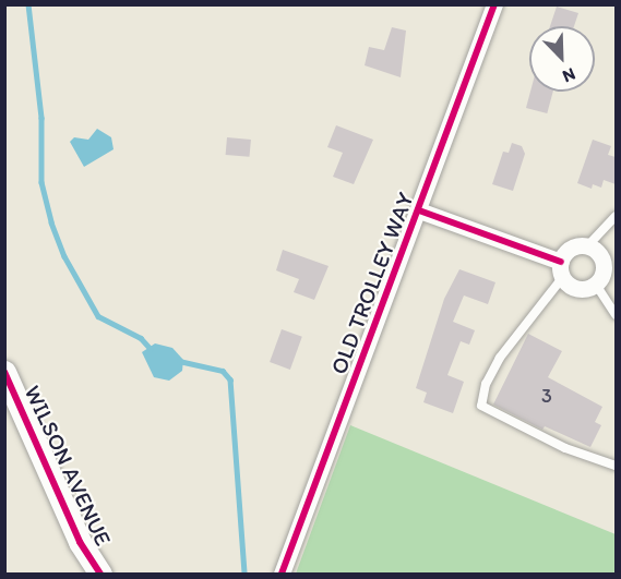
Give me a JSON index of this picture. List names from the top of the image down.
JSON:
{
  "streets": {
    "main road": ["WILSON AVENUE"],
    "street": ["OLD TROLLEY WAY"]
  },
  "house_numbers": ["3"],
  "north": "bottom right"
}
